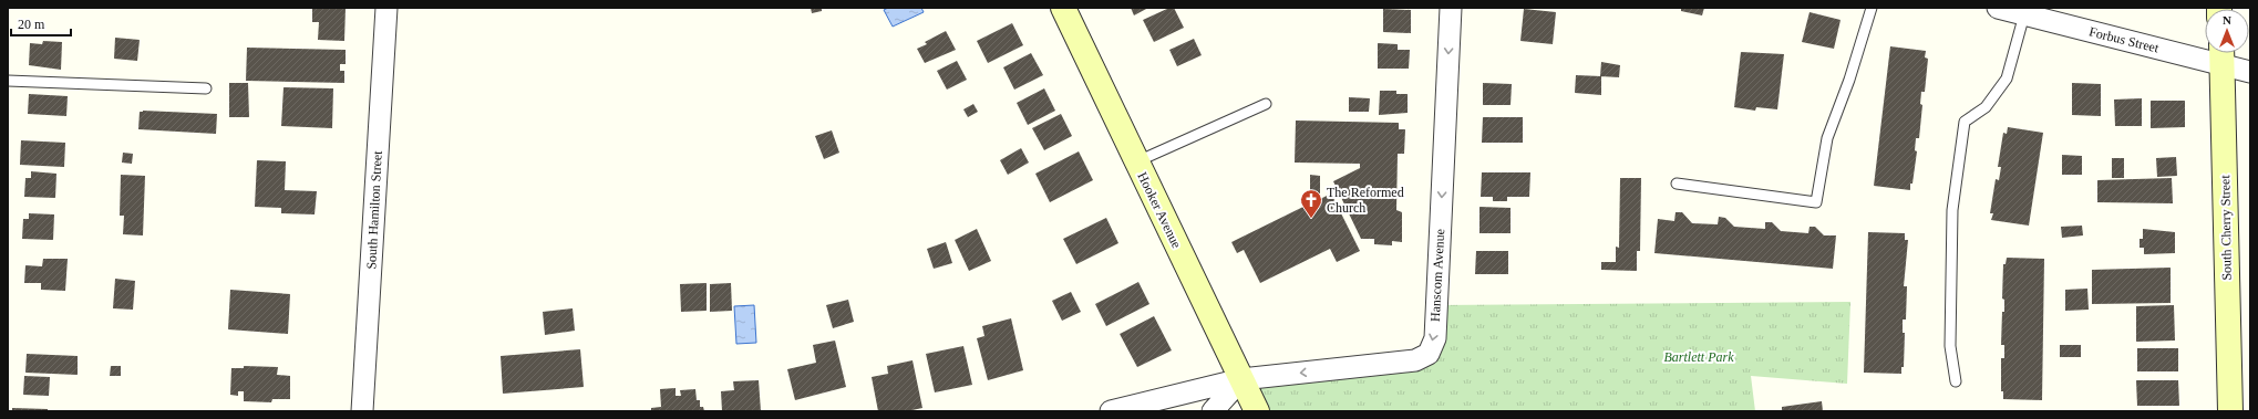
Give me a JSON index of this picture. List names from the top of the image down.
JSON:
{
  "streets": {
    "street": [
      "Forbus Street",
      "South Hamilton Street",
      "Hooker Avenue",
      "South Cherry Street",
      "Hanscom Avenue"
    ]
  },
  "crossings": [
    ["Forbus Street", "South Cherry Street"],
    ["Hooker Avenue", "Hanscom Avenue"]
  ],
  "parks": ["Bartlett Park"],
  "places": {
    "church": ["The Reformed Church"]
  },
  "scale_bar": "20 m",
  "north": "top"
}
